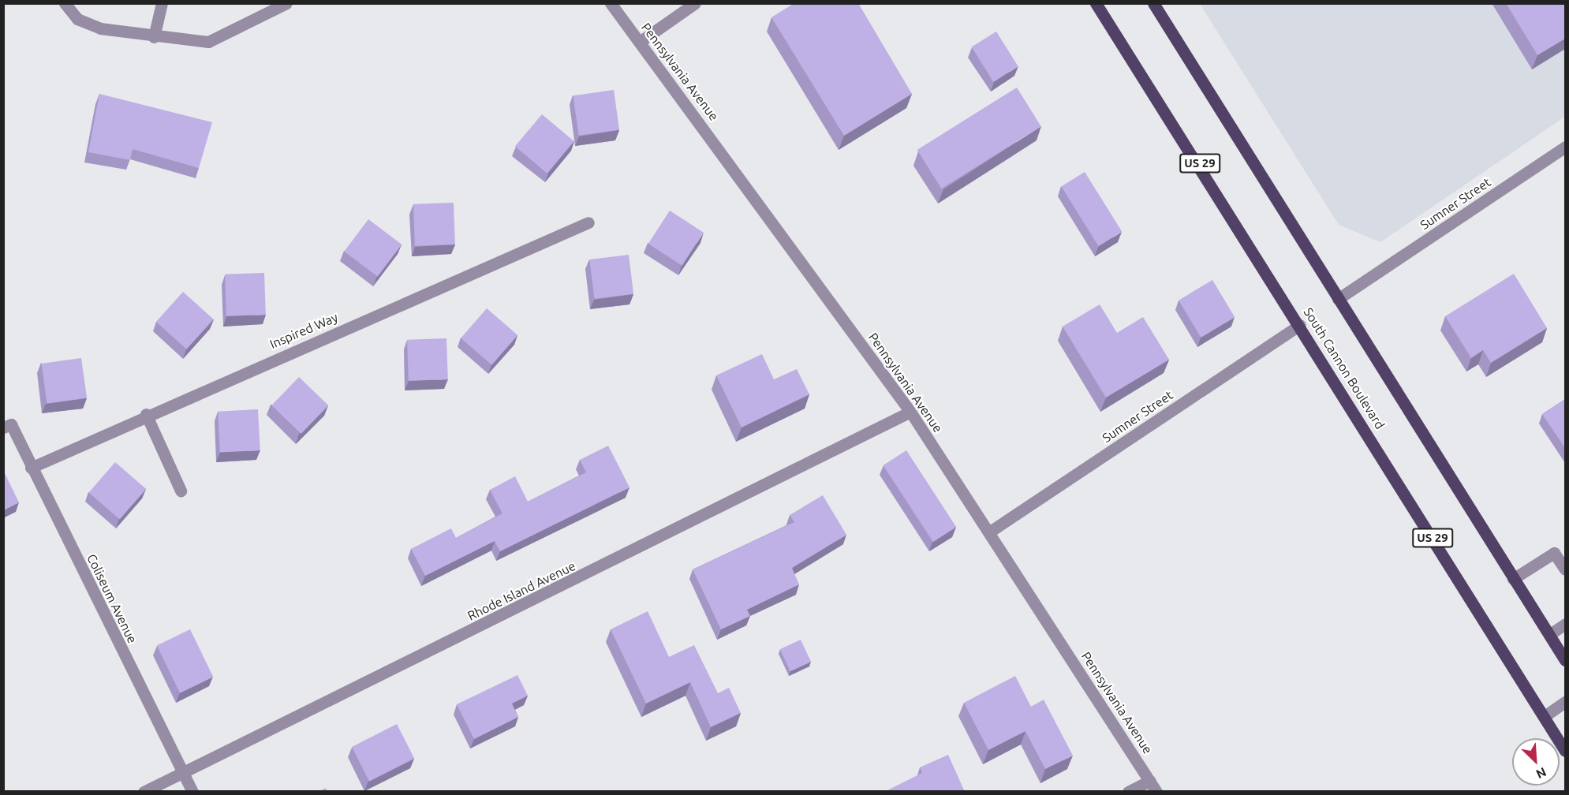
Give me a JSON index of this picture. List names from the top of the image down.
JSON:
{
  "streets": {
    "main road": ["US 29", "South Cannon Boulevard"],
    "street": [
      "Pennsylvania Avenue",
      "Sumner Street",
      "Inspired Way",
      "Rhode Island Avenue",
      "Coliseum Avenue"
    ]
  },
  "crossings": [
    ["Pennsylvania Avenue", "Sumner Street"],
    ["Pennsylvania Avenue", "Rhode Island Avenue"],
    ["Sumner Street", "South Cannon Boulevard"],
    ["Inspired Way", "Coliseum Avenue"],
    ["Rhode Island Avenue", "Coliseum Avenue"]
  ],
  "north": "bottom right"
}
